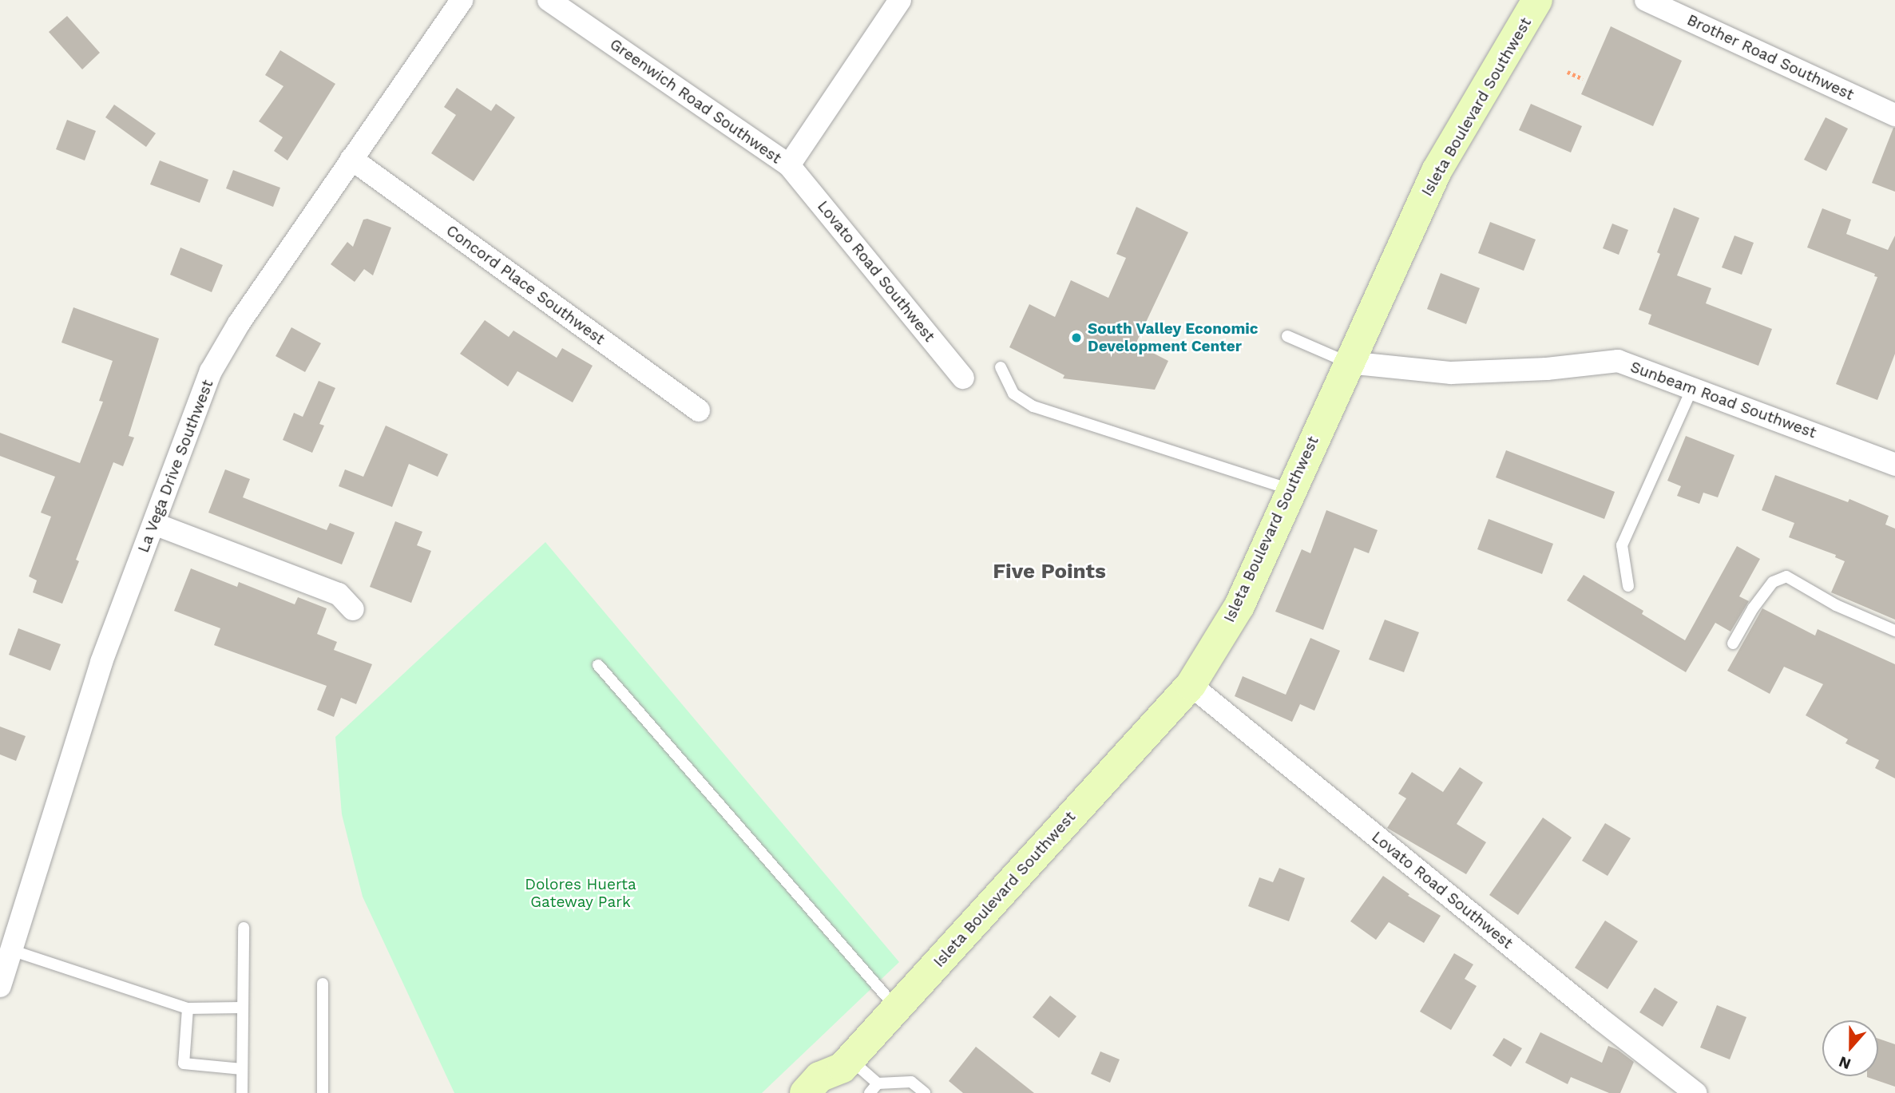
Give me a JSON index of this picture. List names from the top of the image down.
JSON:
{
  "streets": {
    "main road": ["Isleta Boulevard Southwest"],
    "street": [
      "Brother Road Southwest",
      "Greenwich Road Southwest",
      "Lovato Road Southwest",
      "Concord Place Southwest",
      "Sunbeam Road Southwest",
      "La Vega Drive Southwest"
    ]
  },
  "crossings": [
    ["Greenwich Road Southwest", "Lovato Road Southwest"],
    ["Isleta Boulevard Southwest", "Lovato Road Southwest"],
    ["Isleta Boulevard Southwest", "Sunbeam Road Southwest"],
    ["Concord Place Southwest", "La Vega Drive Southwest"]
  ],
  "districts": ["Five Points"],
  "parks": ["Dolores Huerta Gateway Park"],
  "places": ["South Valley Economic Development Center"],
  "north": "bottom"
}
